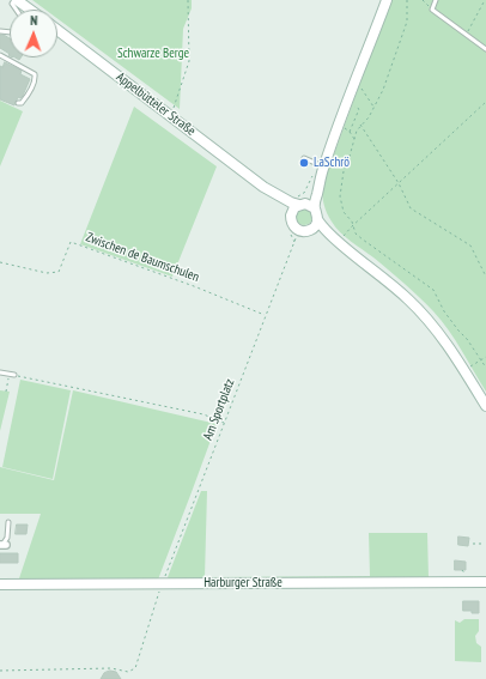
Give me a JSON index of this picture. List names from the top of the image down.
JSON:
{
  "streets": {
    "main road": ["Appelbütteler Straße", "Harburger Straße"],
    "path": ["Zwischen de Baumschulen", "Am Sportplatz"]
  },
  "crossings": [
    ["Zwischen de Baumschulen", "Am Sportplatz"],
    ["Am Sportplatz", "Harburger Straße"]
  ],
  "parks": ["Schwarze Berge"],
  "places": ["LaSchrö"],
  "north": "top"
}
